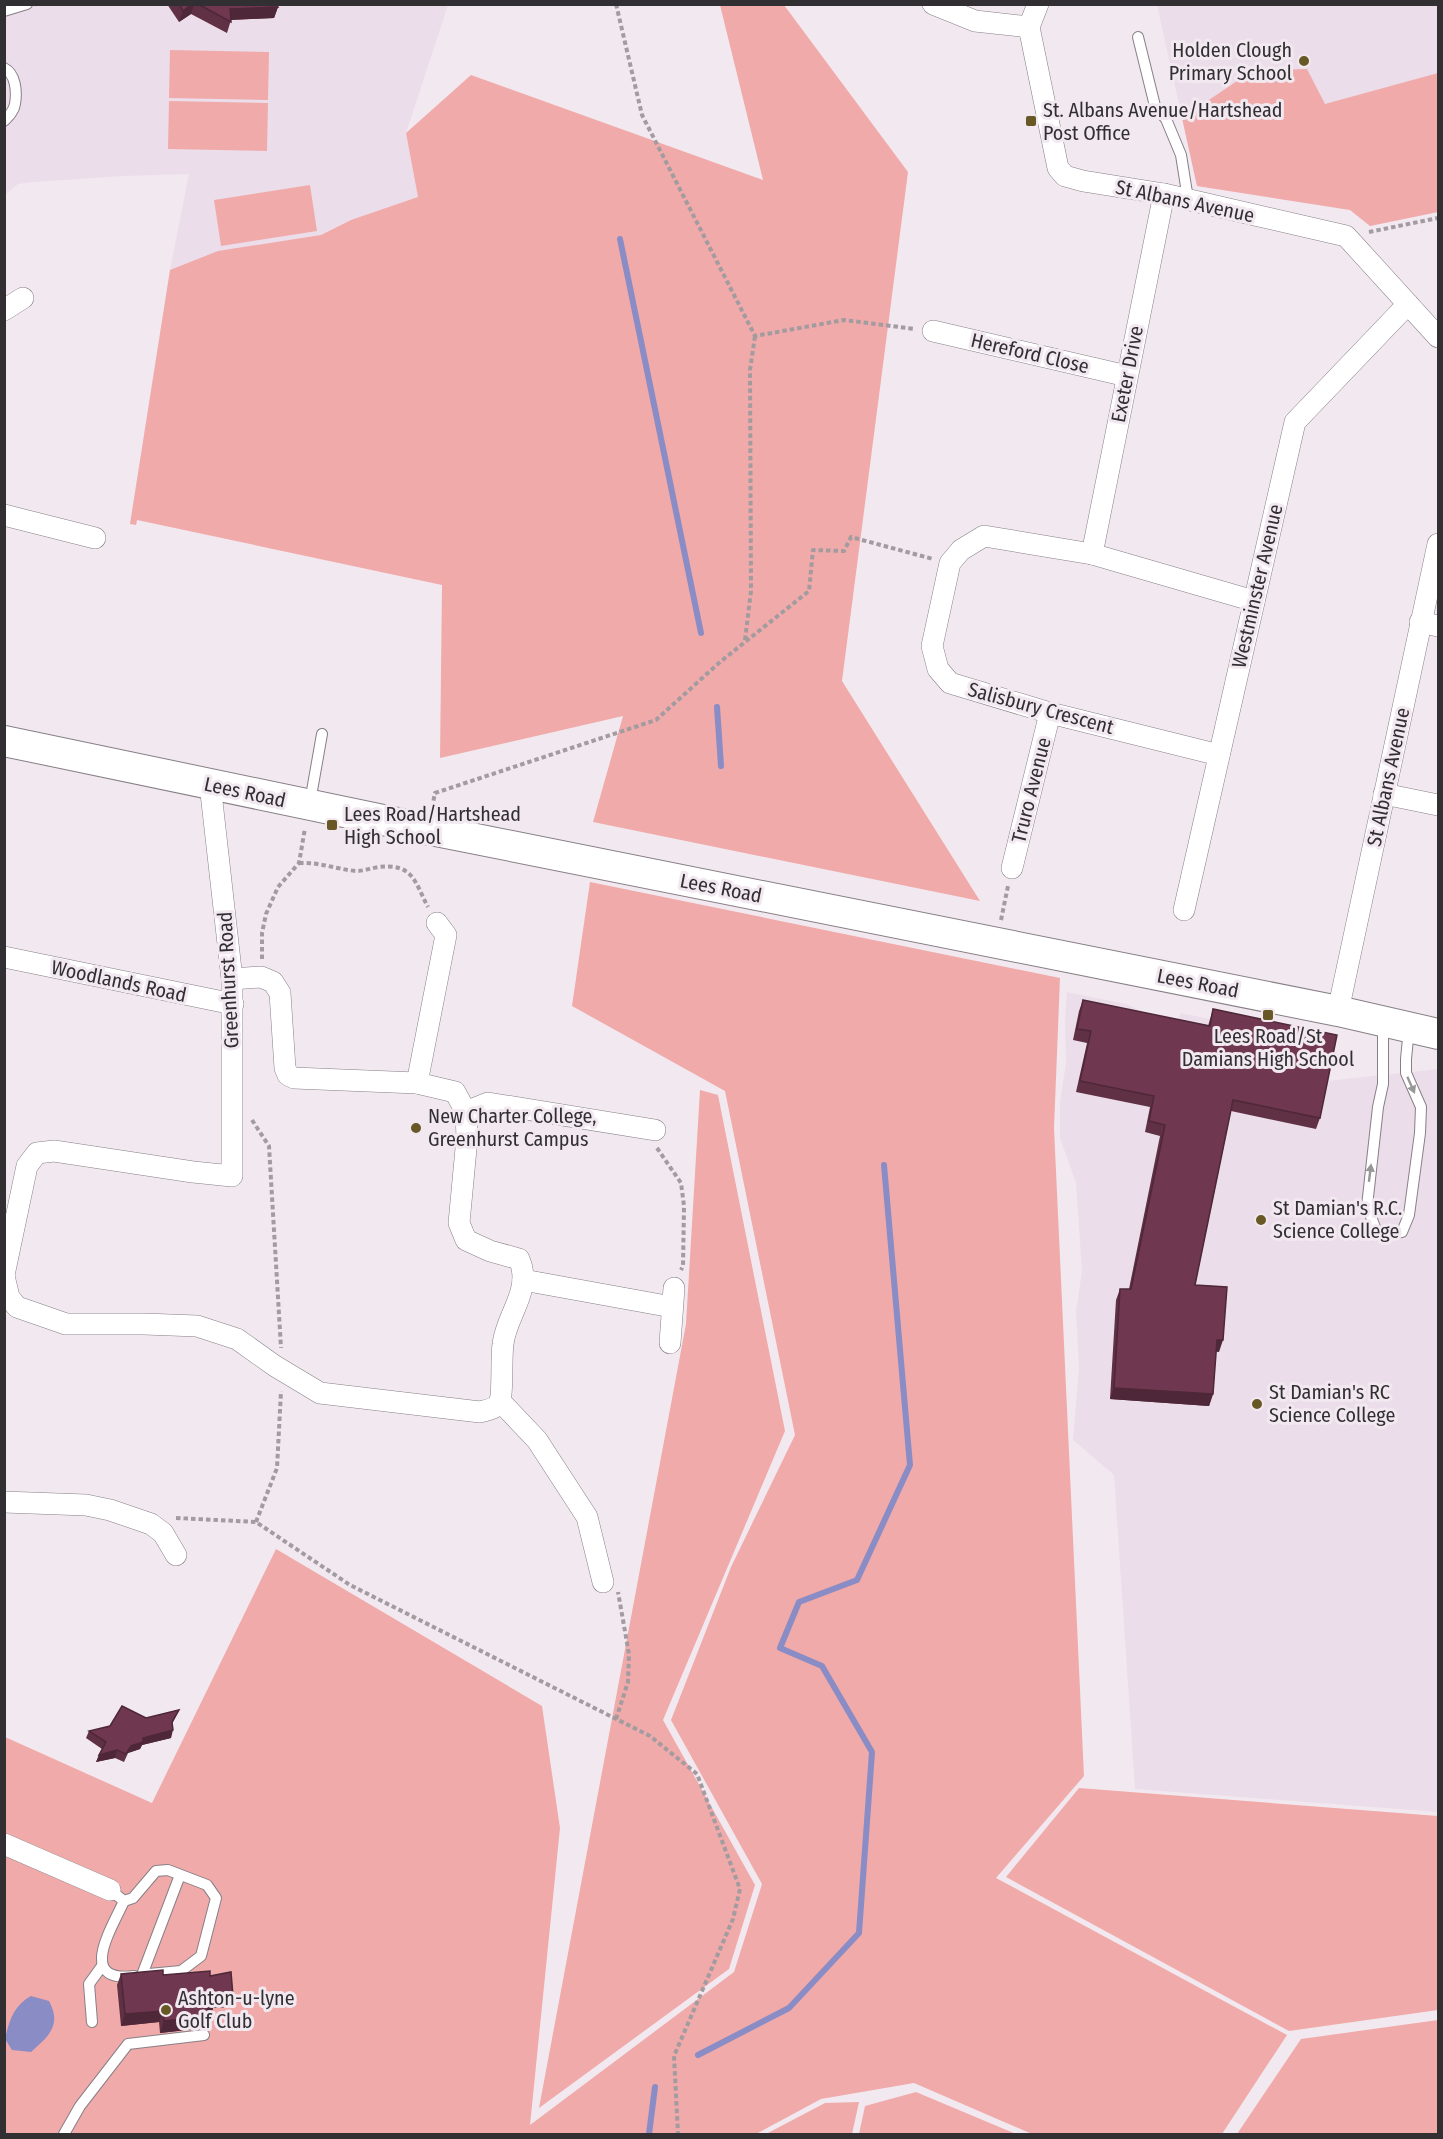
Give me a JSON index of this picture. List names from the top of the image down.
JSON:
{
  "streets": {
    "main road": ["Lees Road"],
    "street": [
      "St Albans Avenue",
      "Hereford Close",
      "Exeter Drive",
      "Westminster Avenue",
      "Salisbury Crescent",
      "Truro Avenue",
      "Greenhurst Road",
      "Woodlands Road"
    ]
  },
  "crossings": [
    ["St Albans Avenue", "Exeter Drive"],
    ["St Albans Avenue", "Lees Road"],
    ["Hereford Close", "Exeter Drive"],
    ["Westminster Avenue", "Salisbury Crescent"],
    ["Salisbury Crescent", "Truro Avenue"],
    ["Lees Road", "Greenhurst Road"],
    ["Greenhurst Road", "Woodlands Road"]
  ],
  "places": {
    "other": [
      "Holden Clough Primary School",
      "New Charter College, Greenhurst Campus",
      "St Damian's R.C. Science College",
      "St Damian's RC Science College",
      "Ashton-u-lyne Golf Club"
    ],
    "transit": ["St. Albans Avenue/Hartshead Post Office", "Lees Road/Hartshead High School", "Lees Road/St Damians High School"]
  }
}
